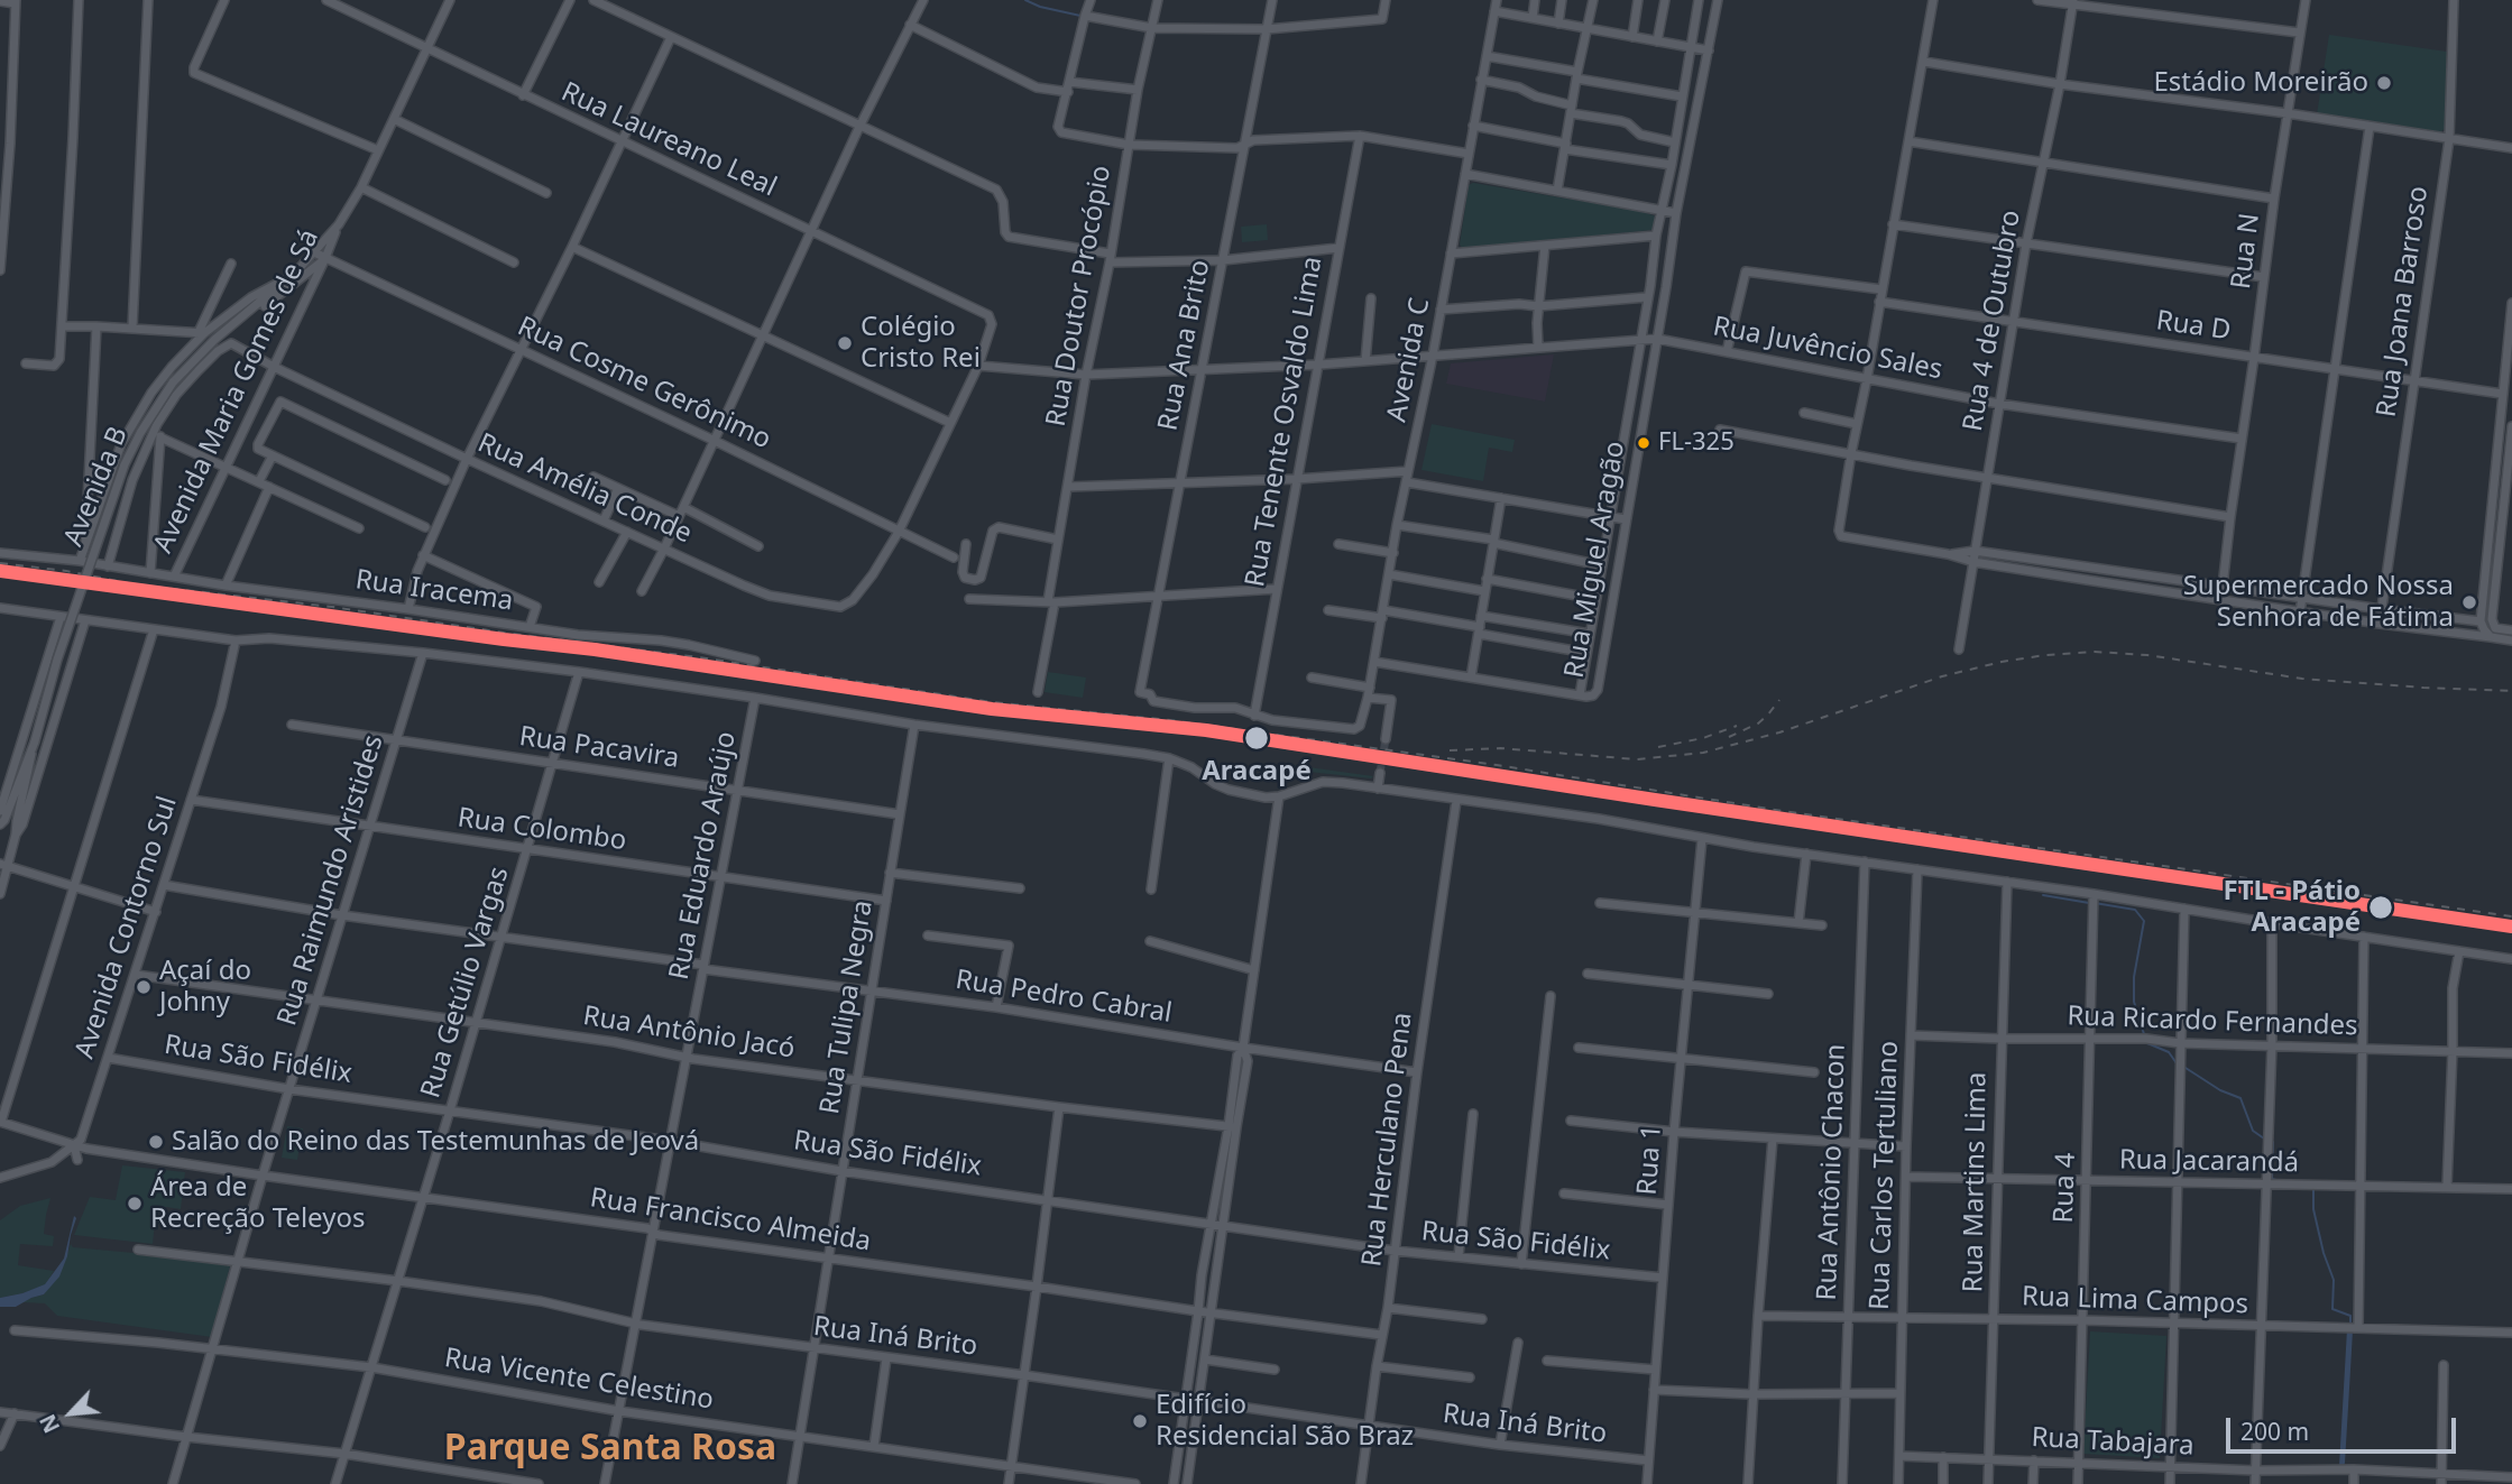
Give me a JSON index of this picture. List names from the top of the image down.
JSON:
{
  "streets": {
    "street": [
      "Rua Laureano Leal",
      "Rua N",
      "Rua Doutor Procópio",
      "Rua Joana Barroso",
      "Rua 4 de Outubro",
      "Rua D",
      "Rua Ana Brito",
      "Rua Juvêncio Sales",
      "Avenida C",
      "Rua Cosme Gerônimo",
      "Avenida Maria Gomes de Sá",
      "Rua Tenente Osvaldo Lima",
      "Avenida B",
      "Rua Amélia Conde",
      "Rua Miguel Aragão",
      "Rua Iracema",
      "Rua Pacavira",
      "Rua Colombo",
      "Rua Eduardo Araújo",
      "Rua Raimundo Aristides",
      "Avenida Contorno Sul",
      "Rua Getúlio Vargas",
      "Rua Pedro Cabral",
      "Rua Tulipa Negra",
      "Rua Ricardo Fernandes",
      "Rua Antônio Jacó",
      "Rua São Fidélix",
      "Rua Herculano Pena",
      "Rua 1",
      "Rua Jacarandá",
      "Rua Antônio Chacon",
      "Rua Carlos Tertuliano",
      "Rua Martins Lima",
      "Rua 4",
      "Rua Francisco Almeida",
      "Rua Lima Campos",
      "Rua Iná Brito",
      "Rua Vicente Celestino",
      "Rua Tabajara"
    ]
  },
  "crossings": [
    ["Rua Laureano Leal", "Rua Juvêncio Sales"],
    ["Rua Laureano Leal", "Avenida Maria Gomes de Sá"],
    ["Rua N", "Rua D"],
    ["Rua N", "Rua Juvêncio Sales"],
    ["Rua Doutor Procópio", "Rua Juvêncio Sales"],
    ["Rua Joana Barroso", "Rua D"],
    ["Rua 4 de Outubro", "Rua D"],
    ["Rua 4 de Outubro", "Rua Juvêncio Sales"],
    ["Rua Ana Brito", "Rua Juvêncio Sales"],
    ["Rua Ana Brito", "Avenida C"],
    ["Rua Ana Brito", "Rua Tenente Osvaldo Lima"],
    ["Rua Juvêncio Sales", "Avenida C"],
    ["Rua Juvêncio Sales", "Rua Tenente Osvaldo Lima"],
    ["Rua Juvêncio Sales", "Rua Miguel Aragão"],
    ["Avenida C", "Rua Tenente Osvaldo Lima"],
    ["Rua Cosme Gerônimo", "Avenida Maria Gomes de Sá"],
    ["Rua Cosme Gerônimo", "Avenida B"],
    ["Rua Cosme Gerônimo", "Rua Amélia Conde"],
    ["Avenida Maria Gomes de Sá", "Avenida B"],
    ["Avenida Maria Gomes de Sá", "Rua Amélia Conde"],
    ["Avenida Maria Gomes de Sá", "Rua Iracema"],
    ["Rua Pacavira", "Rua Eduardo Araújo"],
    ["Rua Pacavira", "Rua Raimundo Aristides"],
    ["Rua Pacavira", "Rua Getúlio Vargas"],
    ["Rua Pacavira", "Rua Tulipa Negra"],
    ["Rua Colombo", "Rua Eduardo Araújo"],
    ["Rua Colombo", "Rua Raimundo Aristides"],
    ["Rua Colombo", "Avenida Contorno Sul"],
    ["Rua Colombo", "Rua Getúlio Vargas"],
    ["Rua Colombo", "Rua Tulipa Negra"],
    ["Rua Eduardo Araújo", "Rua Pedro Cabral"],
    ["Rua Eduardo Araújo", "Rua Antônio Jacó"],
    ["Rua Eduardo Araújo", "Rua São Fidélix"],
    ["Rua Eduardo Araújo", "Rua Francisco Almeida"],
    ["Rua Eduardo Araújo", "Rua Iná Brito"],
    ["Rua Eduardo Araújo", "Rua Vicente Celestino"],
    ["Rua Raimundo Aristides", "Rua Pedro Cabral"],
    ["Rua Raimundo Aristides", "Rua Antônio Jacó"],
    ["Rua Raimundo Aristides", "Rua São Fidélix"],
    ["Rua Raimundo Aristides", "Rua Francisco Almeida"],
    ["Rua Raimundo Aristides", "Rua Iná Brito"],
    ["Rua Raimundo Aristides", "Rua Vicente Celestino"],
    ["Avenida Contorno Sul", "Rua Pedro Cabral"],
    ["Avenida Contorno Sul", "Rua Antônio Jacó"],
    ["Avenida Contorno Sul", "Rua São Fidélix"],
    ["Avenida Contorno Sul", "Rua Francisco Almeida"],
    ["Rua Getúlio Vargas", "Rua Pedro Cabral"],
    ["Rua Getúlio Vargas", "Rua Antônio Jacó"],
    ["Rua Getúlio Vargas", "Rua São Fidélix"],
    ["Rua Getúlio Vargas", "Rua Francisco Almeida"],
    ["Rua Getúlio Vargas", "Rua Iná Brito"],
    ["Rua Getúlio Vargas", "Rua Vicente Celestino"],
    ["Rua Pedro Cabral", "Rua Tulipa Negra"],
    ["Rua Pedro Cabral", "Rua Herculano Pena"],
    ["Rua Tulipa Negra", "Rua Antônio Jacó"],
    ["Rua Tulipa Negra", "Rua São Fidélix"],
    ["Rua Tulipa Negra", "Rua Francisco Almeida"],
    ["Rua Tulipa Negra", "Rua Iná Brito"],
    ["Rua Tulipa Negra", "Rua Vicente Celestino"],
    ["Rua Ricardo Fernandes", "Rua Carlos Tertuliano"],
    ["Rua Ricardo Fernandes", "Rua Martins Lima"],
    ["Rua Ricardo Fernandes", "Rua 4"],
    ["Rua São Fidélix", "Rua Herculano Pena"],
    ["Rua São Fidélix", "Rua 1"],
    ["Rua Herculano Pena", "Rua Francisco Almeida"],
    ["Rua Herculano Pena", "Rua Iná Brito"],
    ["Rua 1", "Rua Iná Brito"],
    ["Rua Jacarandá", "Rua Carlos Tertuliano"],
    ["Rua Jacarandá", "Rua Martins Lima"],
    ["Rua Jacarandá", "Rua 4"],
    ["Rua Antônio Chacon", "Rua Lima Campos"],
    ["Rua Carlos Tertuliano", "Rua Lima Campos"],
    ["Rua Carlos Tertuliano", "Rua Tabajara"],
    ["Rua Martins Lima", "Rua Lima Campos"],
    ["Rua Martins Lima", "Rua Tabajara"],
    ["Rua 4", "Rua Lima Campos"],
    ["Rua 4", "Rua Tabajara"]
  ],
  "districts": ["Parque Santa Rosa"],
  "places": [
    "Estádio Moreirão",
    "Colégio Cristo Rei",
    "FL-325",
    "Supermercado Nossa Senhora de Fátima",
    "Aracapé",
    "FTL - Pátio Aracapé",
    "Açaí do Johny",
    "Salão do Reino das Testemunhas de Jeová",
    "Área de Recreção Teleyos",
    "Edifício Residencial São Braz"
  ],
  "scale_bar": "200 m",
  "north": "bottom left"
}
